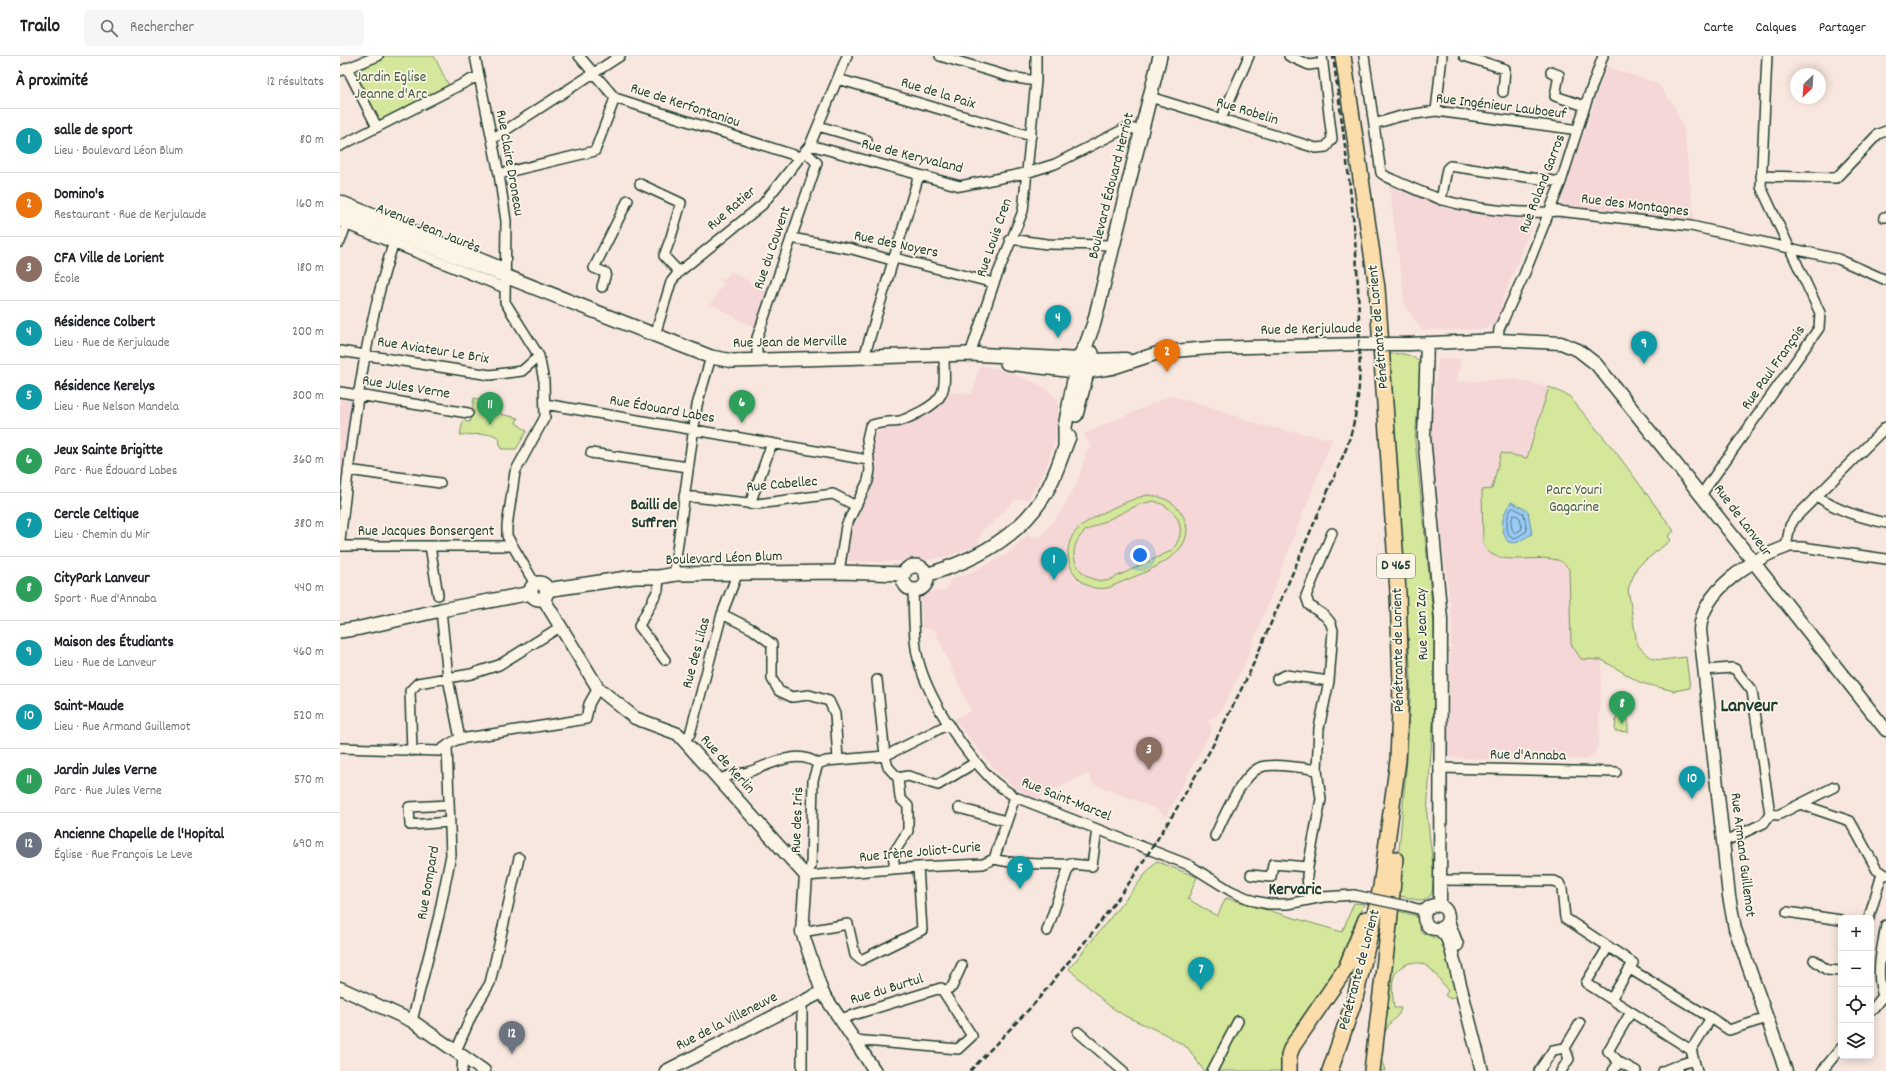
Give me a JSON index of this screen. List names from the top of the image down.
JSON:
{
  "streets": {
    "main road": [
      "Boulevard Édouard Herriot",
      "Avenue Jean Jaurès",
      "Pénétrante de Lorient",
      "Rue de Kerjulaude",
      "Rue Jean de Merville",
      "Boulevard Léon Blum",
      "D 465"
    ],
    "street": [
      "Rue de la Paix",
      "Rue de Kerfontaniou",
      "Rue Ingénieur Lauboeuf",
      "Rue Robelin",
      "Rue de Keryvaland",
      "Rue Claire Droneau",
      "Rue Roland Garros",
      "Rue des Montagnes",
      "Rue Ratier",
      "Rue Louis Cren",
      "Rue des Noyers",
      "Rue du Couvent",
      "Rue Aviateur Le Brix",
      "Rue Paul François",
      "Rue Jules Verne",
      "Rue Édouard Labes",
      "Rue Cabellec",
      "Rue de Lanveur",
      "Rue Jacques Bonsergent",
      "Rue Jean Zay",
      "Rue des Lilas",
      "Rue d'Annaba",
      "Rue de Kerlin",
      "Rue Saint-Marcel",
      "Rue des Iris",
      "Rue Irène Joliot-Curie",
      "Rue Armand Guillemot",
      "Rue Bompard",
      "Rue du Burtul",
      "Rue de la Villeneuve"
    ]
  },
  "crossings": [
    ["Rue de la Paix", "Rue Ratier"],
    ["Rue de la Paix", "Rue Louis Cren"],
    ["Rue de Kerfontaniou", "Rue de Keryvaland"],
    ["Rue de Kerfontaniou", "Rue Ratier"],
    ["Rue de Kerfontaniou", "Rue du Couvent"],
    ["Rue Ingénieur Lauboeuf", "Rue Roland Garros"],
    ["Rue Ingénieur Lauboeuf", "Rue des Montagnes"],
    ["Rue Robelin", "Boulevard Édouard Herriot"],
    ["Rue de Keryvaland", "Boulevard Édouard Herriot"],
    ["Rue de Keryvaland", "Rue Ratier"],
    ["Rue de Keryvaland", "Rue Louis Cren"],
    ["Rue de Keryvaland", "Rue du Couvent"],
    ["Rue Claire Droneau", "Avenue Jean Jaurès"],
    ["Rue Claire Droneau", "Rue Jean de Merville"],
    ["Rue Claire Droneau", "Rue de Kerlin"],
    ["Rue Roland Garros", "Rue des Montagnes"],
    ["Rue Roland Garros", "Rue de Kerjulaude"],
    ["Boulevard Édouard Herriot", "Rue de Kerjulaude"],
    ["Rue des Montagnes", "Rue Paul François"],
    ["Rue Ratier", "Rue du Couvent"],
    ["Rue Ratier", "Rue Jean de Merville"],
    ["Avenue Jean Jaurès", "Rue Jean de Merville"],
    ["Avenue Jean Jaurès", "Rue de Kerlin"],
    ["Rue Louis Cren", "Rue des Noyers"],
    ["Rue Louis Cren", "Rue de Kerjulaude"],
    ["Rue Louis Cren", "Rue Jean de Merville"],
    ["Rue des Noyers", "Rue du Couvent"],
    ["Rue du Couvent", "Rue Jean de Merville"],
    ["Rue de Kerjulaude", "Rue Jean de Merville"],
    ["Rue de Kerjulaude", "Rue de Lanveur"],
    ["Rue de Kerjulaude", "Rue Jean Zay"],
    ["Rue Jean de Merville", "Rue de Kerlin"],
    ["Rue Aviateur Le Brix", "Rue de Kerlin"],
    ["Rue Paul François", "Rue de Lanveur"],
    ["Rue Édouard Labes", "Rue de Kerlin"],
    ["Rue de Lanveur", "Rue Armand Guillemot"],
    ["Rue Jacques Bonsergent", "Rue de Kerlin"],
    ["Boulevard Léon Blum", "Rue des Lilas"],
    ["Boulevard Léon Blum", "Rue de Kerlin"],
    ["Boulevard Léon Blum", "Rue Saint-Marcel"],
    ["Rue Jean Zay", "Rue d'Annaba"],
    ["Rue Jean Zay", "Rue Saint-Marcel"],
    ["Rue des Lilas", "Rue de Kerlin"],
    ["Rue de Kerlin", "Rue des Iris"],
    ["Rue de Kerlin", "Rue Irène Joliot-Curie"],
    ["Rue Saint-Marcel", "Rue Irène Joliot-Curie"],
    ["Rue des Iris", "Rue Irène Joliot-Curie"]
  ],
  "districts": ["Bailli de Suffren", "Lanveur", "Kervaric"],
  "parks": ["Jardin Eglise Jeanne d'Arc", "Parc Youri Gagarine"],
  "north": "bottom left",
  "page": {
    "header": "Trailo",
    "search": "Rechercher",
    "nav": ["Carte", "Calques", "Partager"],
    "heading": ["À proximité", "12 résultats"],
    "list": [
      {
        "mark": "1",
        "name": "salle de sport",
        "note": "Lieu · Boulevard Léon Blum",
        "value": "80 m"
      },
      {
        "mark": "2",
        "name": "Domino's",
        "note": "Restaurant · Rue de Kerjulaude",
        "value": "160 m"
      },
      {
        "mark": "3",
        "name": "CFA Ville de Lorient",
        "note": "École",
        "value": "180 m"
      },
      {
        "mark": "4",
        "name": "Résidence Colbert",
        "note": "Lieu · Rue de Kerjulaude",
        "value": "200 m"
      },
      {
        "mark": "5",
        "name": "Résidence Kerelys",
        "note": "Lieu · Rue Nelson Mandela",
        "value": "300 m"
      },
      {
        "mark": "6",
        "name": "Jeux Sainte Brigitte",
        "note": "Parc · Rue Édouard Labes",
        "value": "360 m"
      },
      {
        "mark": "7",
        "name": "Cercle Celtique",
        "note": "Lieu · Chemin du Mir",
        "value": "380 m"
      },
      {
        "mark": "8",
        "name": "CityPark Lanveur",
        "note": "Sport · Rue d'Annaba",
        "value": "440 m"
      },
      {
        "mark": "9",
        "name": "Maison des Étudiants",
        "note": "Lieu · Rue de Lanveur",
        "value": "460 m"
      },
      {
        "mark": "10",
        "name": "Saint-Maude",
        "note": "Lieu · Rue Armand Guillemot",
        "value": "520 m"
      },
      {
        "mark": "11",
        "name": "Jardin Jules Verne",
        "note": "Parc · Rue Jules Verne",
        "value": "570 m"
      },
      {
        "mark": "12",
        "name": "Ancienne Chapelle de l'Hopital",
        "note": "Église · Rue François Le Leve",
        "value": "690 m"
      }
    ],
    "pins": [
      "4",
      "9",
      "2",
      "6",
      "11",
      "1",
      "8",
      "3",
      "10",
      "5",
      "7",
      "12"
    ],
    "map_buttons": ["+", "−"]
  }
}
